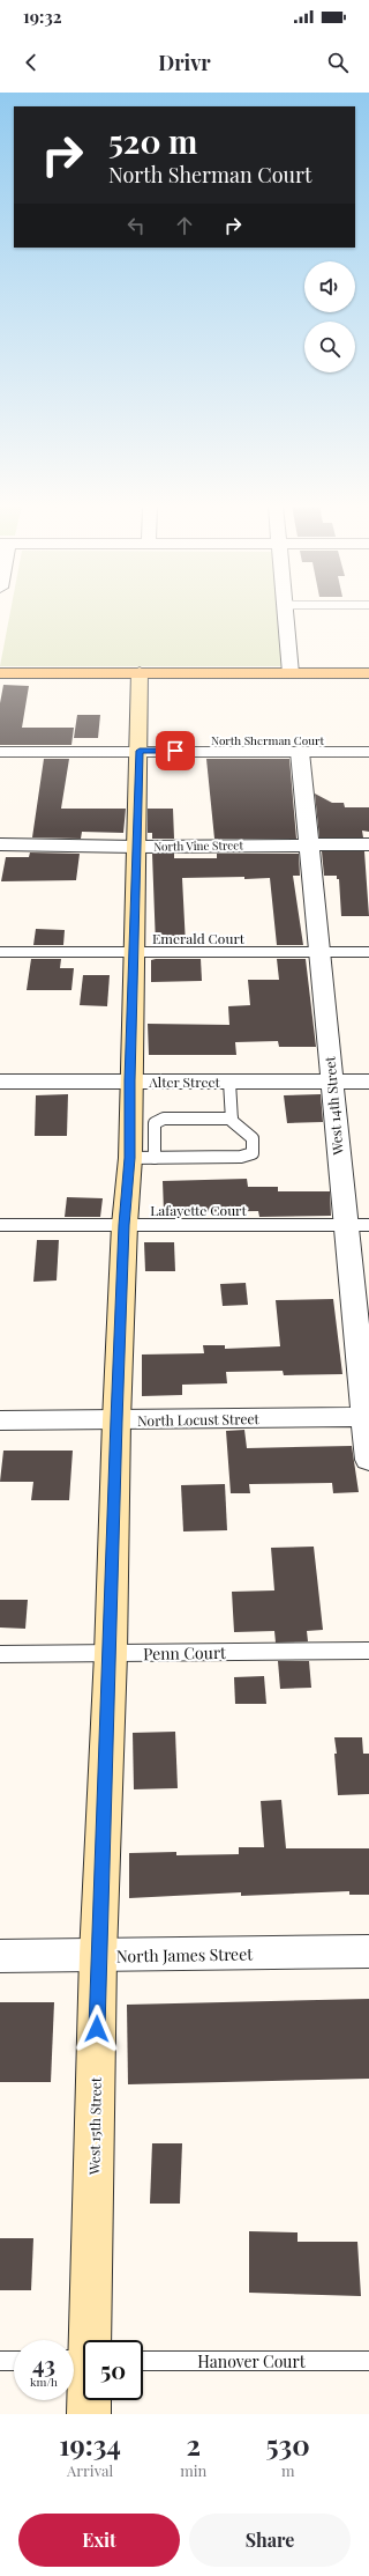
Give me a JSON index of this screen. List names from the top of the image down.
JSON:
{
  "streets": {
    "main road": ["West 15th Street"],
    "street": [
      "North Vine Street",
      "Alter Street",
      "West 14th Street",
      "North Locust Street",
      "North James Street"
    ],
    "lane": [
      "North Sherman Court",
      "Emerald Court",
      "Lafayette Court",
      "Penn Court",
      "Hanover Court"
    ]
  },
  "crossings": [
    ["North Sherman Court", "West 14th Street"],
    ["North Sherman Court", "West 15th Street"],
    ["North Vine Street", "West 14th Street"],
    ["North Vine Street", "West 15th Street"],
    ["Emerald Court", "West 14th Street"],
    ["Emerald Court", "West 15th Street"],
    ["Alter Street", "West 14th Street"],
    ["Alter Street", "West 15th Street"],
    ["West 14th Street", "Lafayette Court"],
    ["West 14th Street", "North Locust Street"],
    ["Lafayette Court", "West 15th Street"],
    ["North Locust Street", "West 15th Street"],
    ["Penn Court", "West 15th Street"],
    ["North James Street", "West 15th Street"]
  ],
  "page": {
    "status": "19:32",
    "header": "Drivr",
    "turn": ["520 m", "North Sherman Court"],
    "speed": "43 km/h",
    "limit": "50",
    "eta": [
      "19:34",
      "Arrival",
      "2",
      "min",
      "530",
      "m"
    ],
    "buttons": ["Exit", "Share"]
  }
}
